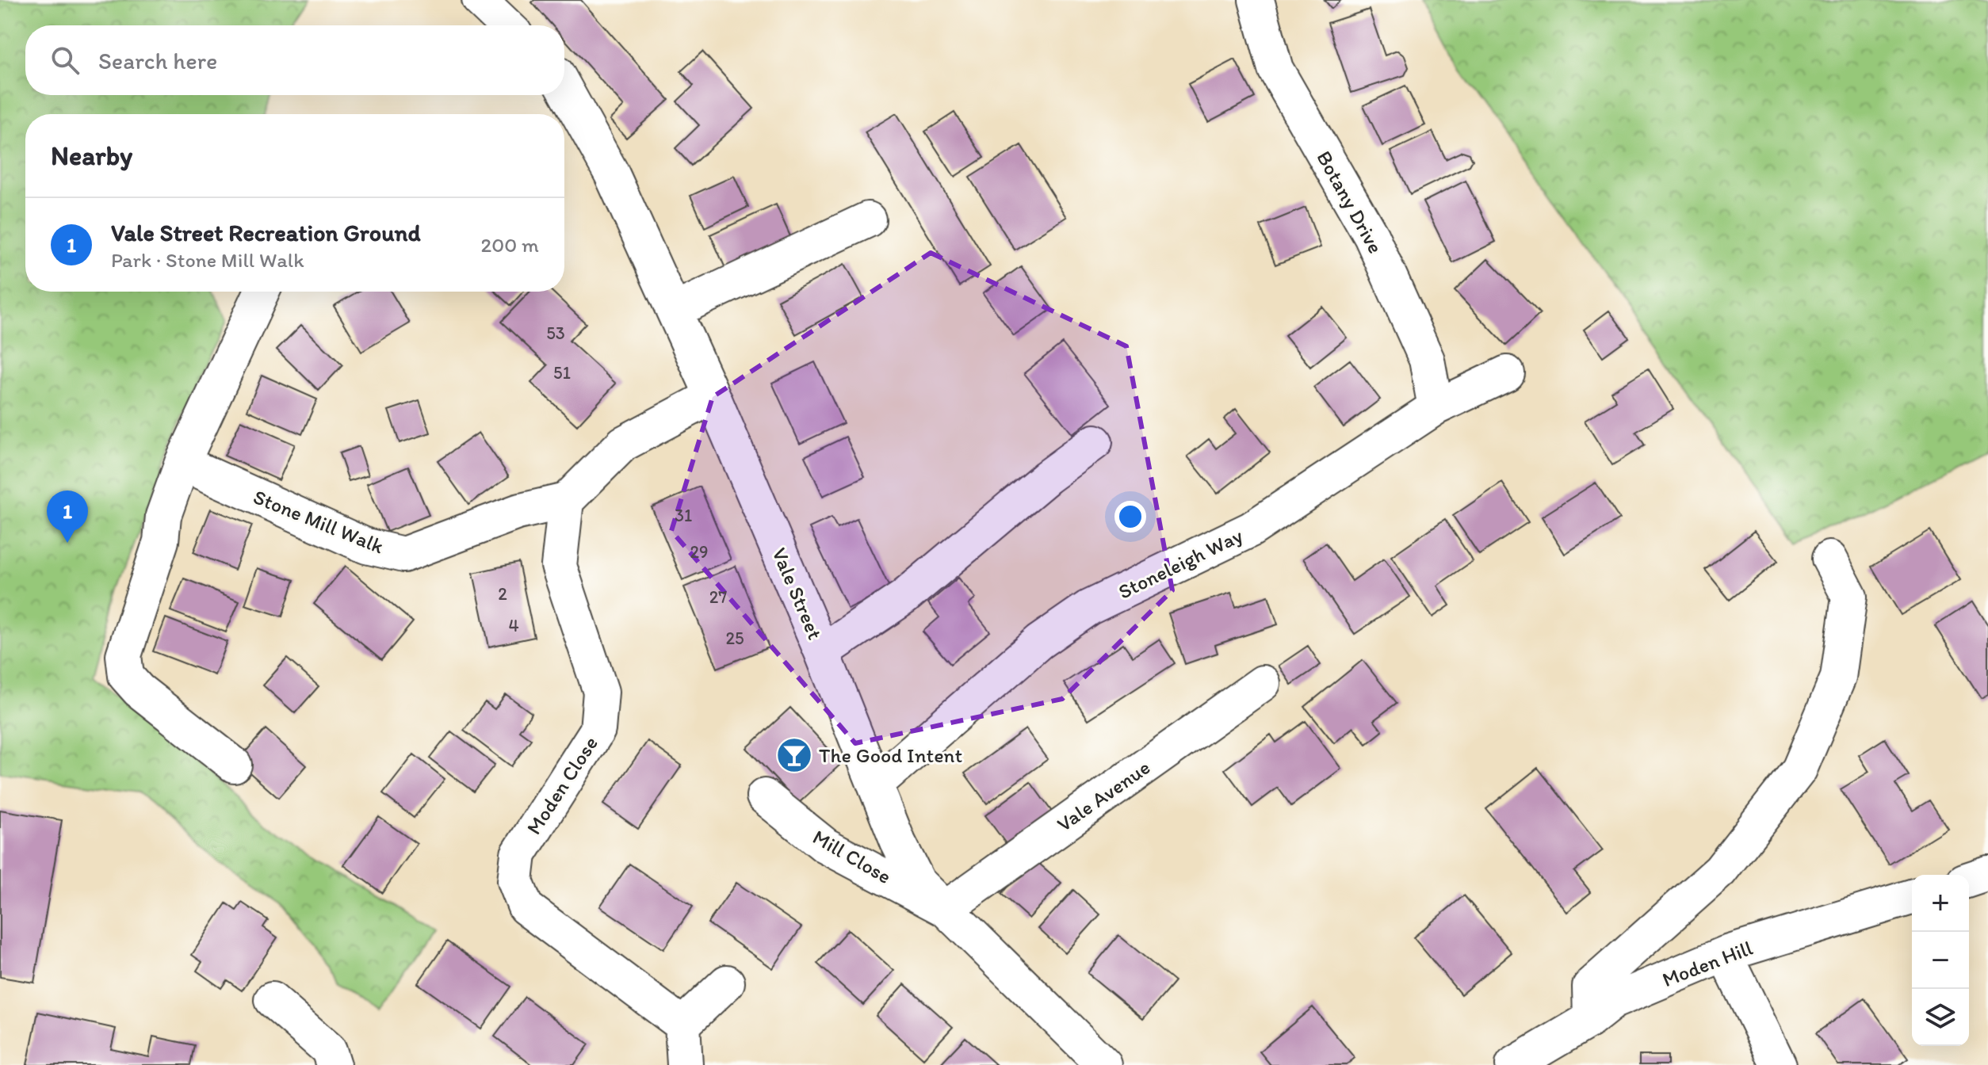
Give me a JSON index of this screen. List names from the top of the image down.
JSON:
{
  "streets": {
    "street": [
      "Botany Drive",
      "Stone Mill Walk",
      "Stoneleigh Way",
      "Vale Street",
      "Moden Close",
      "Vale Avenue",
      "Mill Close",
      "Moden Hill"
    ]
  },
  "crossings": [
    ["Botany Drive", "Stoneleigh Way"],
    ["Stone Mill Walk", "Moden Close"],
    ["Stoneleigh Way", "Vale Street"],
    ["Vale Street", "Vale Avenue"],
    ["Vale Street", "Mill Close"],
    ["Vale Avenue", "Mill Close"]
  ],
  "places": {
    "bar": ["The Good Intent"]
  },
  "house_numbers": [
    "53",
    "51",
    "31",
    "29",
    "2",
    "27",
    "4",
    "25"
  ],
  "page": {
    "search": "Search here",
    "heading": "Nearby",
    "list": [
      {
        "mark": "1",
        "name": "Vale Street Recreation Ground",
        "note": "Park · Stone Mill Walk",
        "value": "200 m"
      }
    ],
    "pins": "1",
    "map_buttons": ["+", "−"]
  }
}
